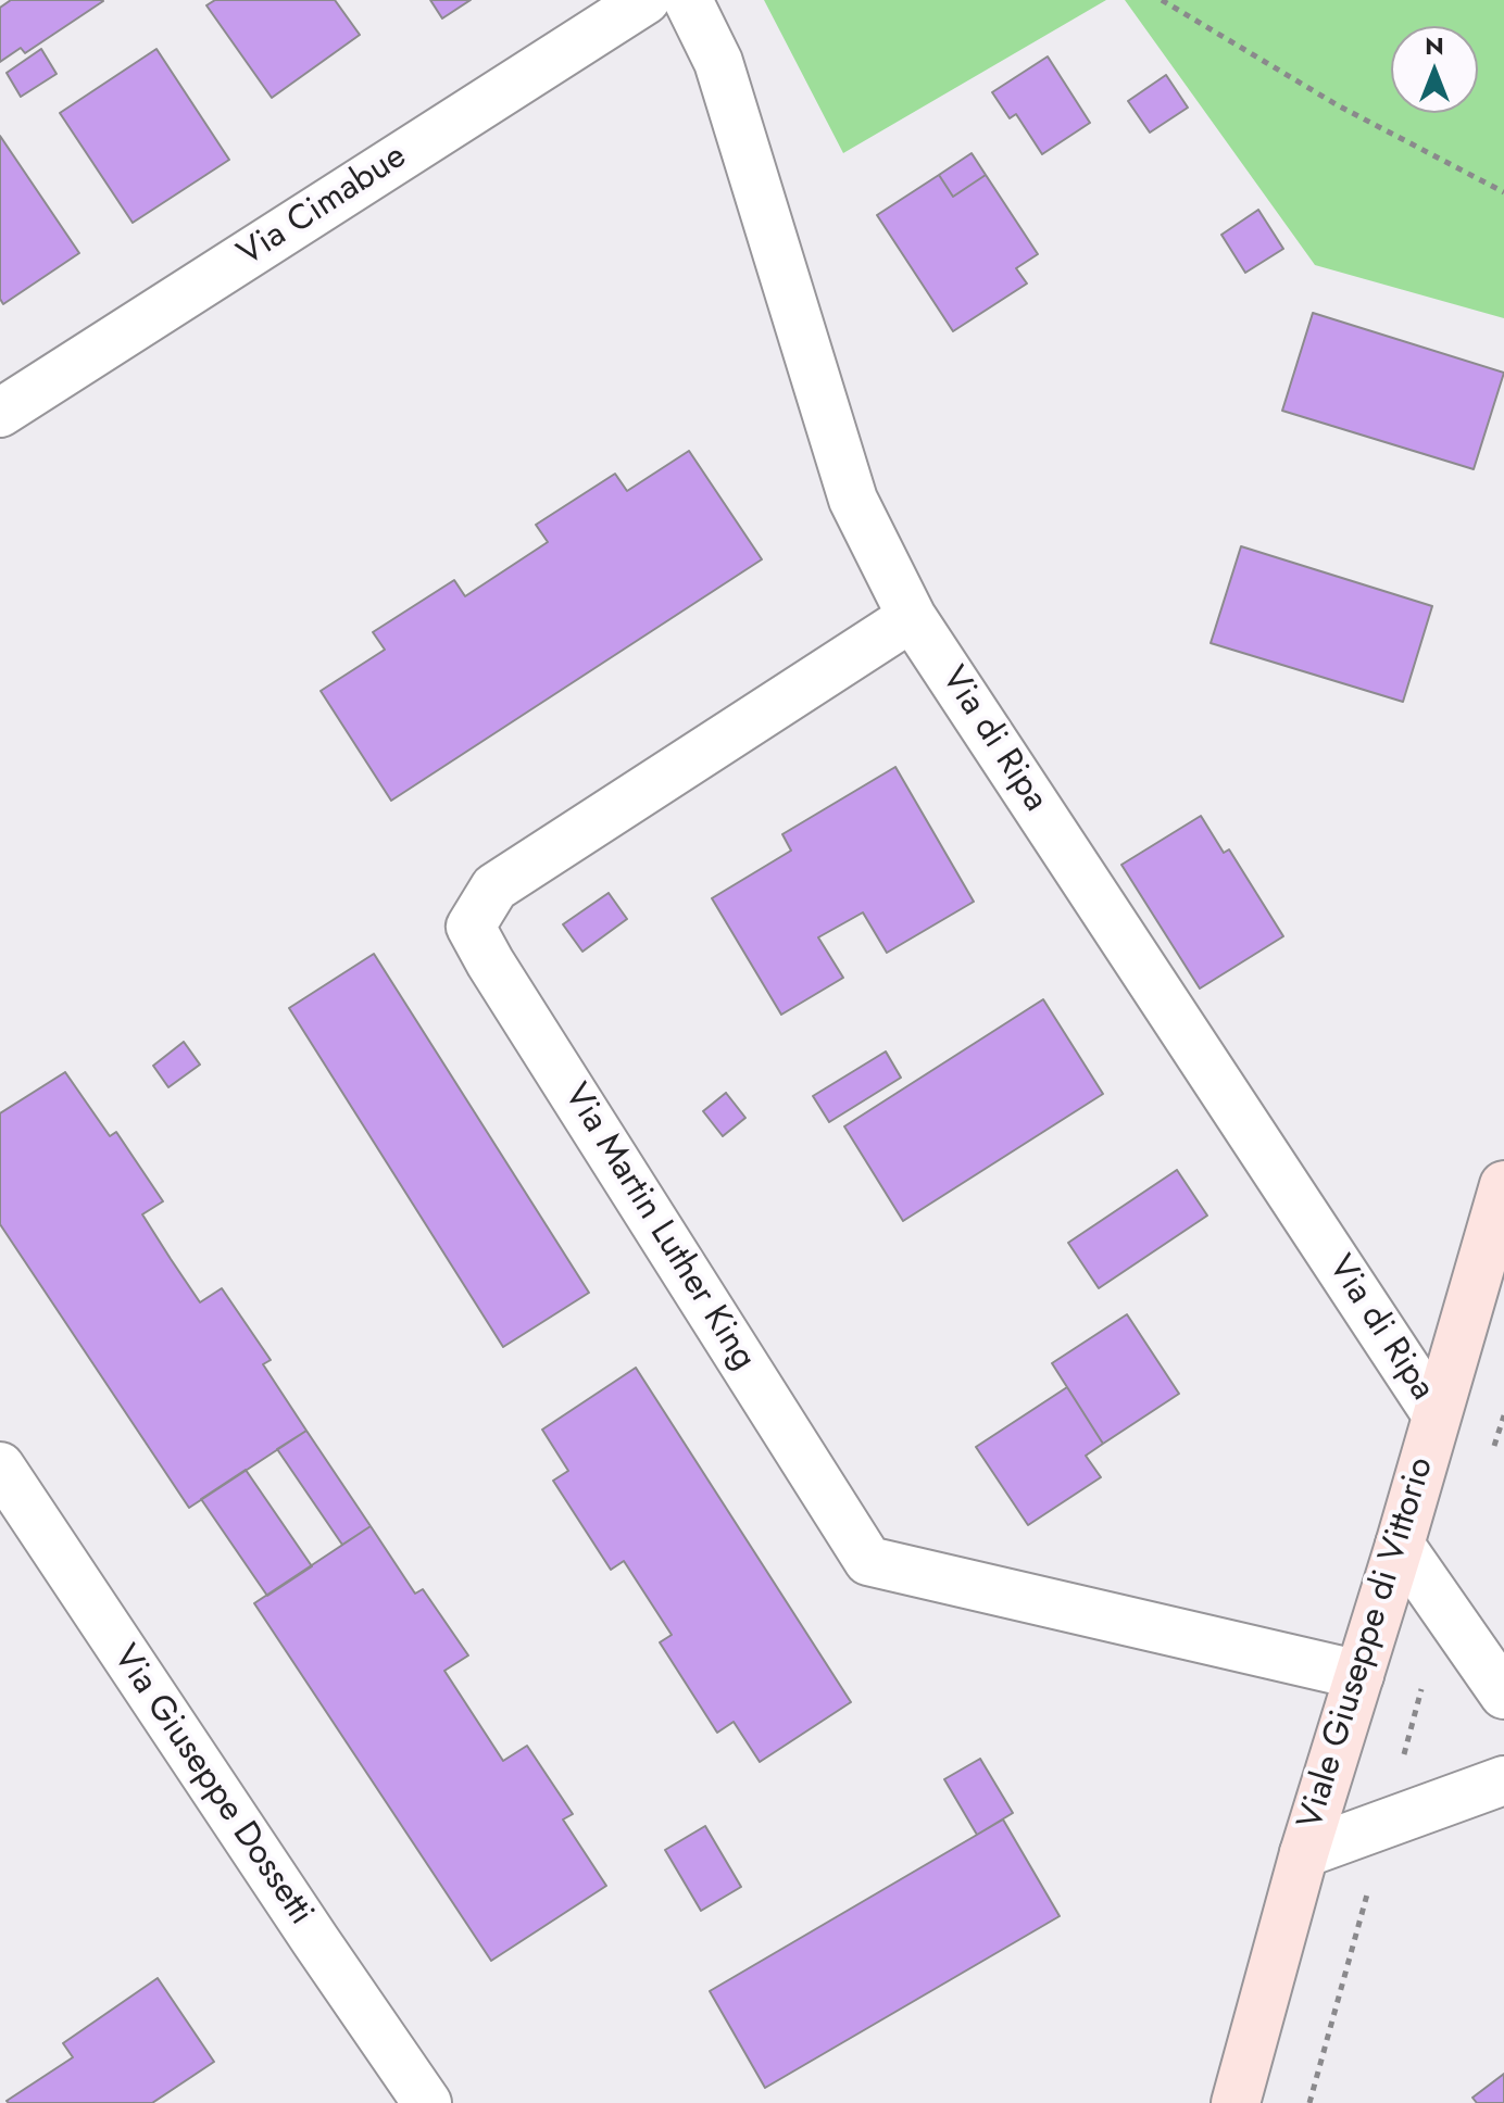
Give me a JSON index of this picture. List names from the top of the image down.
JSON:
{
  "streets": {
    "main road": ["Viale Giuseppe di Vittorio"],
    "street": [
      "Via Cimabue",
      "Via di Ripa",
      "Via Martin Luther King",
      "Via Giuseppe Dossetti"
    ]
  },
  "crossings": [
    ["Via di Ripa", "Via Martin Luther King"],
    ["Via di Ripa", "Viale Giuseppe di Vittorio"],
    ["Via Martin Luther King", "Viale Giuseppe di Vittorio"]
  ],
  "north": "top"
}
